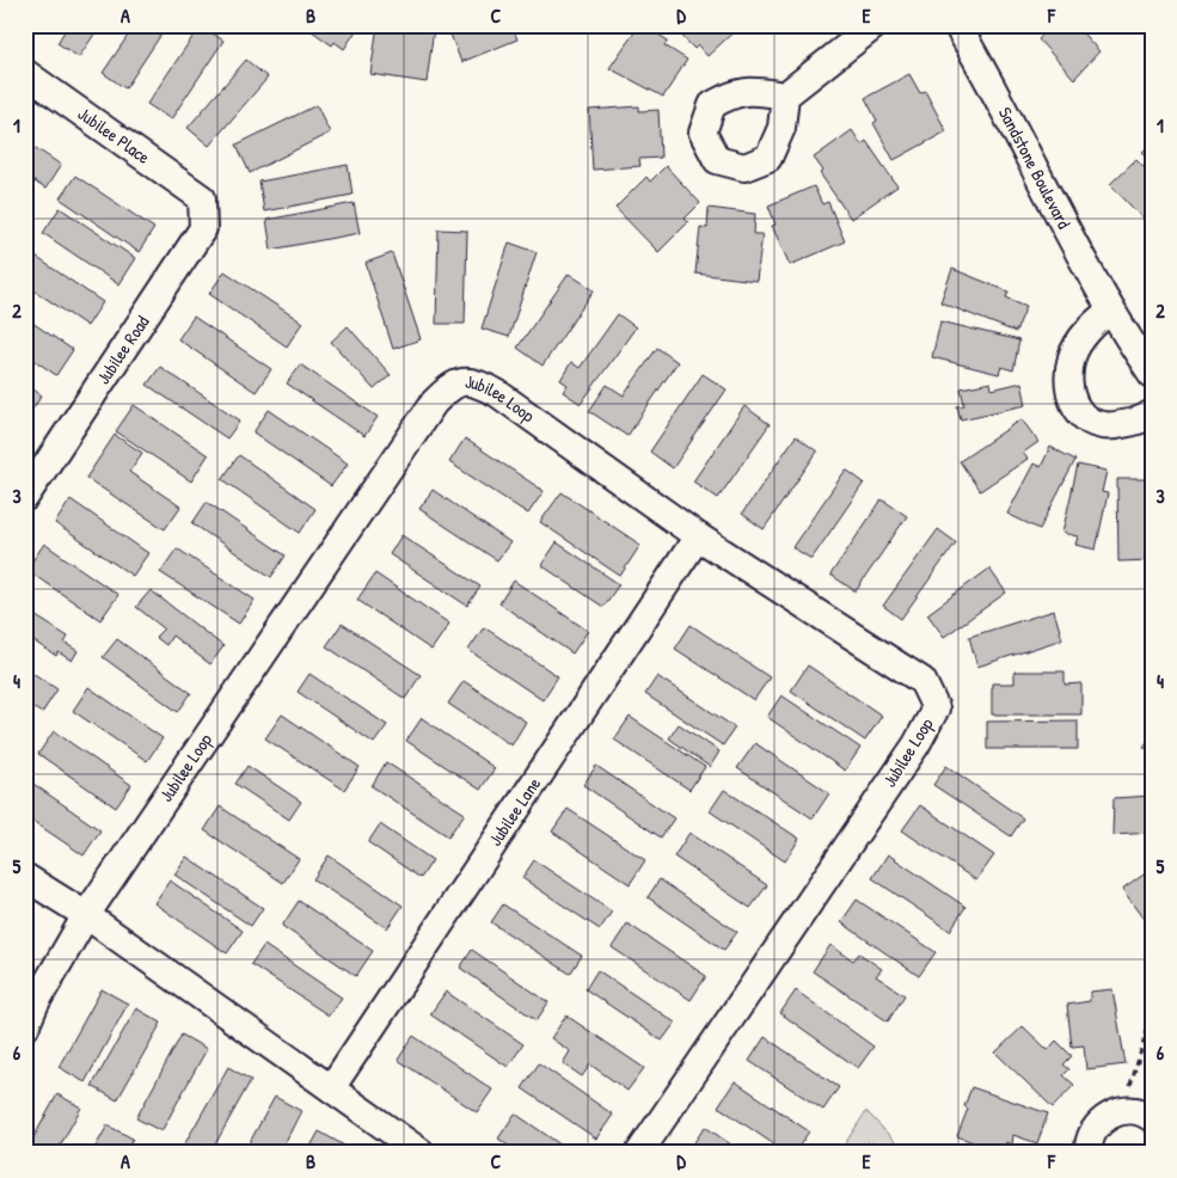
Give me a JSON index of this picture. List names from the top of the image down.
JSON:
{
  "streets": {
    "street": [
      "Jubilee Place",
      "Sandstone Boulevard",
      "Jubilee Road",
      "Jubilee Loop",
      "Jubilee Lane"
    ]
  },
  "crossings": [
    ["Jubilee Place", "Jubilee Road"],
    ["Jubilee Loop", "Jubilee Lane"]
  ],
  "grid": {
    "columns": [
      "A",
      "B",
      "C",
      "D",
      "E",
      "F"
    ],
    "rows": [
      "1",
      "2",
      "3",
      "4",
      "5",
      "6"
    ]
  }
}
